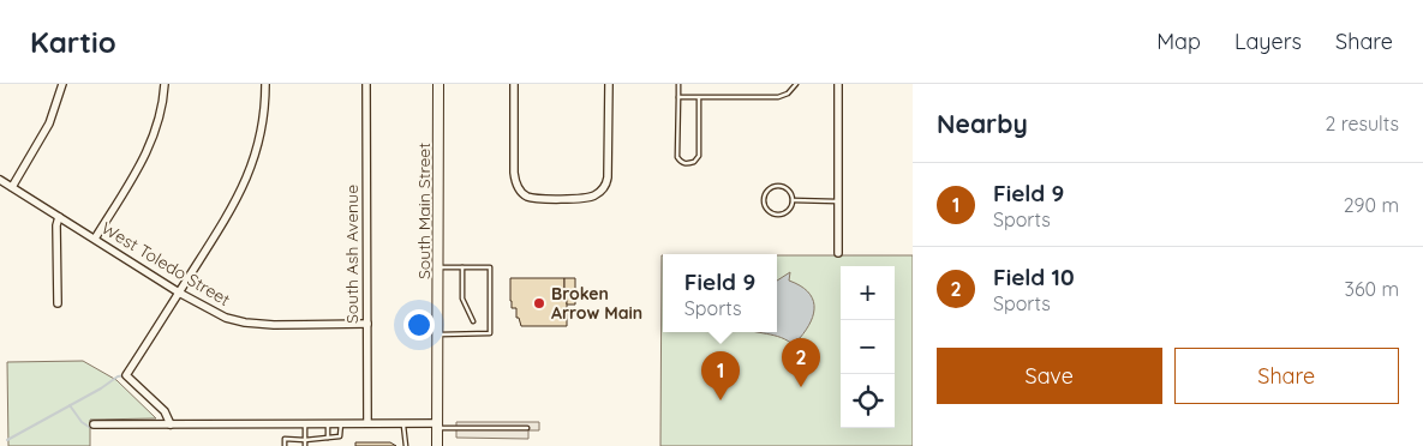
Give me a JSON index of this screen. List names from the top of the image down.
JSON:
{
  "streets": {
    "street": ["South Main Street", "South Ash Avenue", "West Toledo Street"]
  },
  "crossings": [
    ["South Ash Avenue", "West Toledo Street"]
  ],
  "places": ["Broken Arrow Main"],
  "page": {
    "header": "Kartio",
    "nav": ["Map", "Layers", "Share"],
    "heading": ["Nearby", "2 results"],
    "list": [
      {
        "mark": "1",
        "name": "Field 9",
        "note": "Sports",
        "value": "290 m"
      },
      {
        "mark": "2",
        "name": "Field 10",
        "note": "Sports",
        "value": "360 m"
      }
    ],
    "popup": ["Field 9", "Sports"],
    "map_buttons": ["+", "−"],
    "buttons": ["Save", "Share"],
    "pins": ["2", "1"]
  }
}
